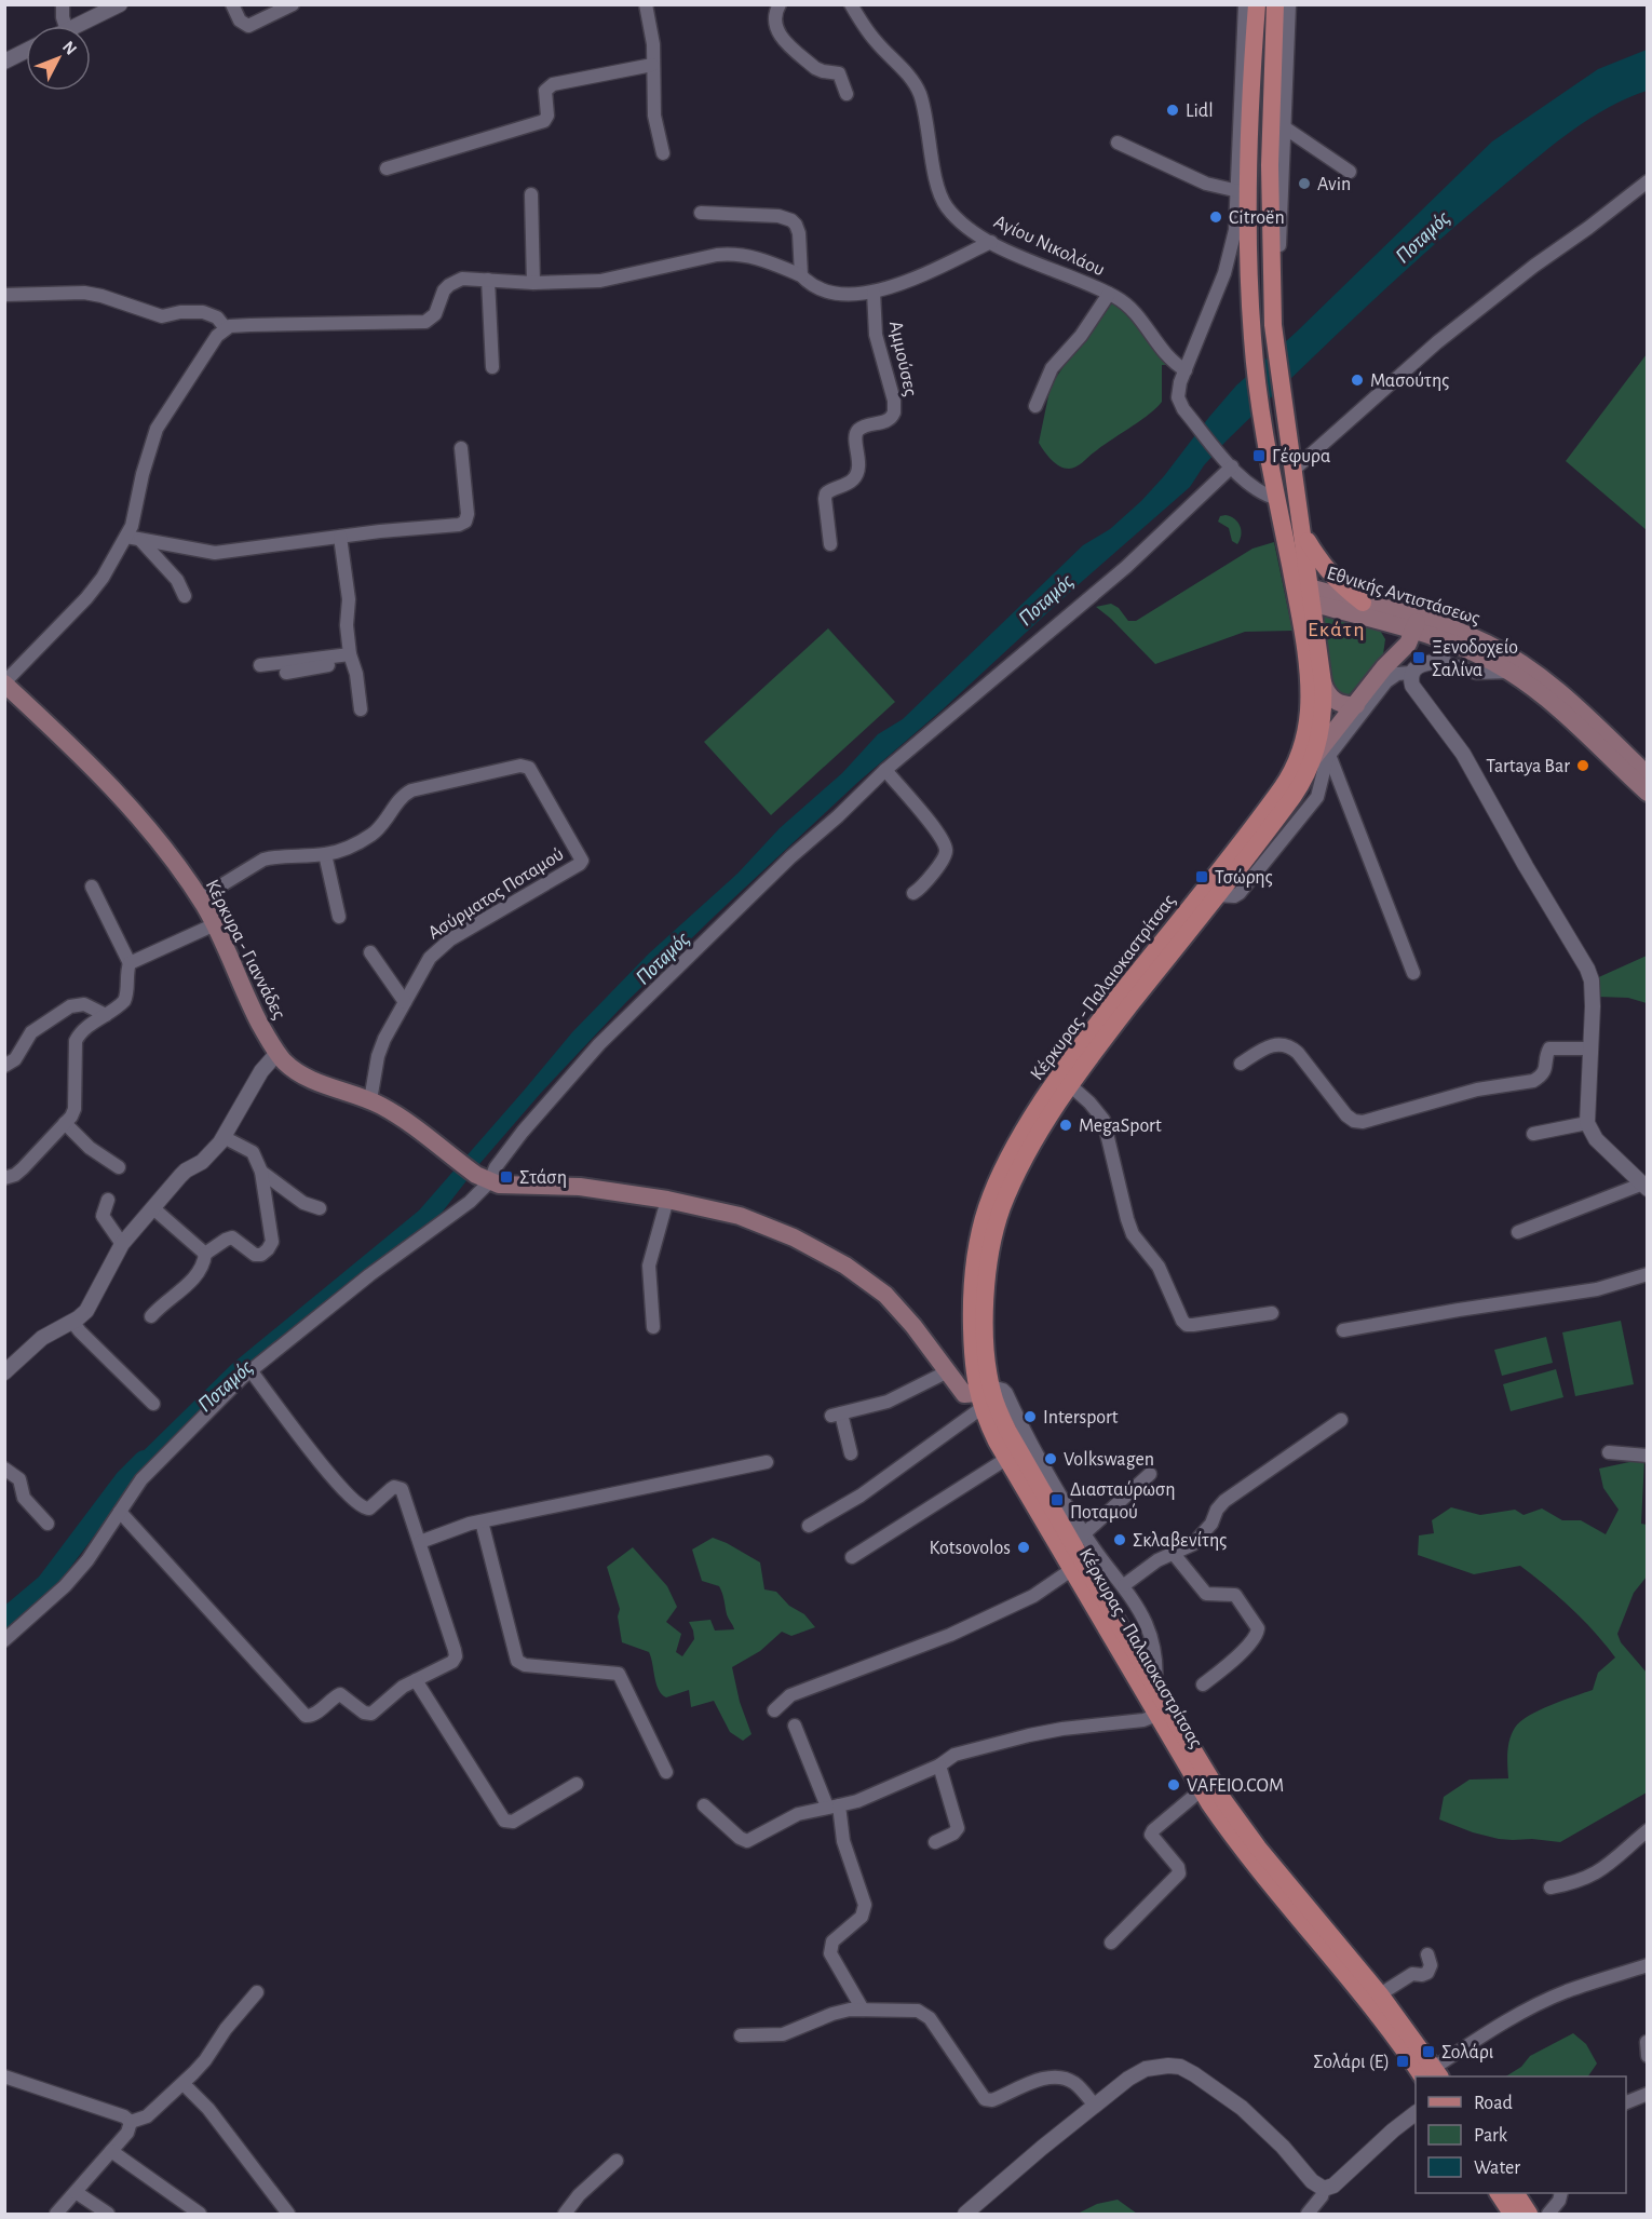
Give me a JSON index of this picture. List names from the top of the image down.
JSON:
{
  "streets": {
    "main road": ["Εθνικής Αντιστάσεως", "Κέρκυρα - Γιαννάδες", "Κέρκυρας - Παλαιοκαστρίτσας"],
    "street": ["Αγίου Νικολάου", "Αμμούσες", "Ασύρματος Ποταμού"]
  },
  "crossings": [
    ["Εθνικής Αντιστάσεως", "Κέρκυρας - Παλαιοκαστρίτσας"],
    ["Ασύρματος Ποταμού", "Κέρκυρα - Γιαννάδες"]
  ],
  "districts": ["Εκάτη"],
  "water": ["Ποταμός"],
  "places": {
    "other": [
      "Lidl",
      "Avin",
      "Citroën",
      "Μασούτης",
      "Tartaya Bar",
      "MegaSport",
      "Intersport",
      "Volkswagen",
      "Σκλαβενίτης",
      "Kotsovolos",
      "VAFEIO.COM"
    ],
    "transit": [
      "Γέφυρα",
      "Ξενοδοχείο Σαλίνα",
      "Τσώρης",
      "Στάση",
      "Διασταύρωση Ποταμού",
      "Σολάρι",
      "Σολάρι (E)"
    ]
  },
  "legend": ["Road", "Park", "Water"],
  "north": "top right"
}
